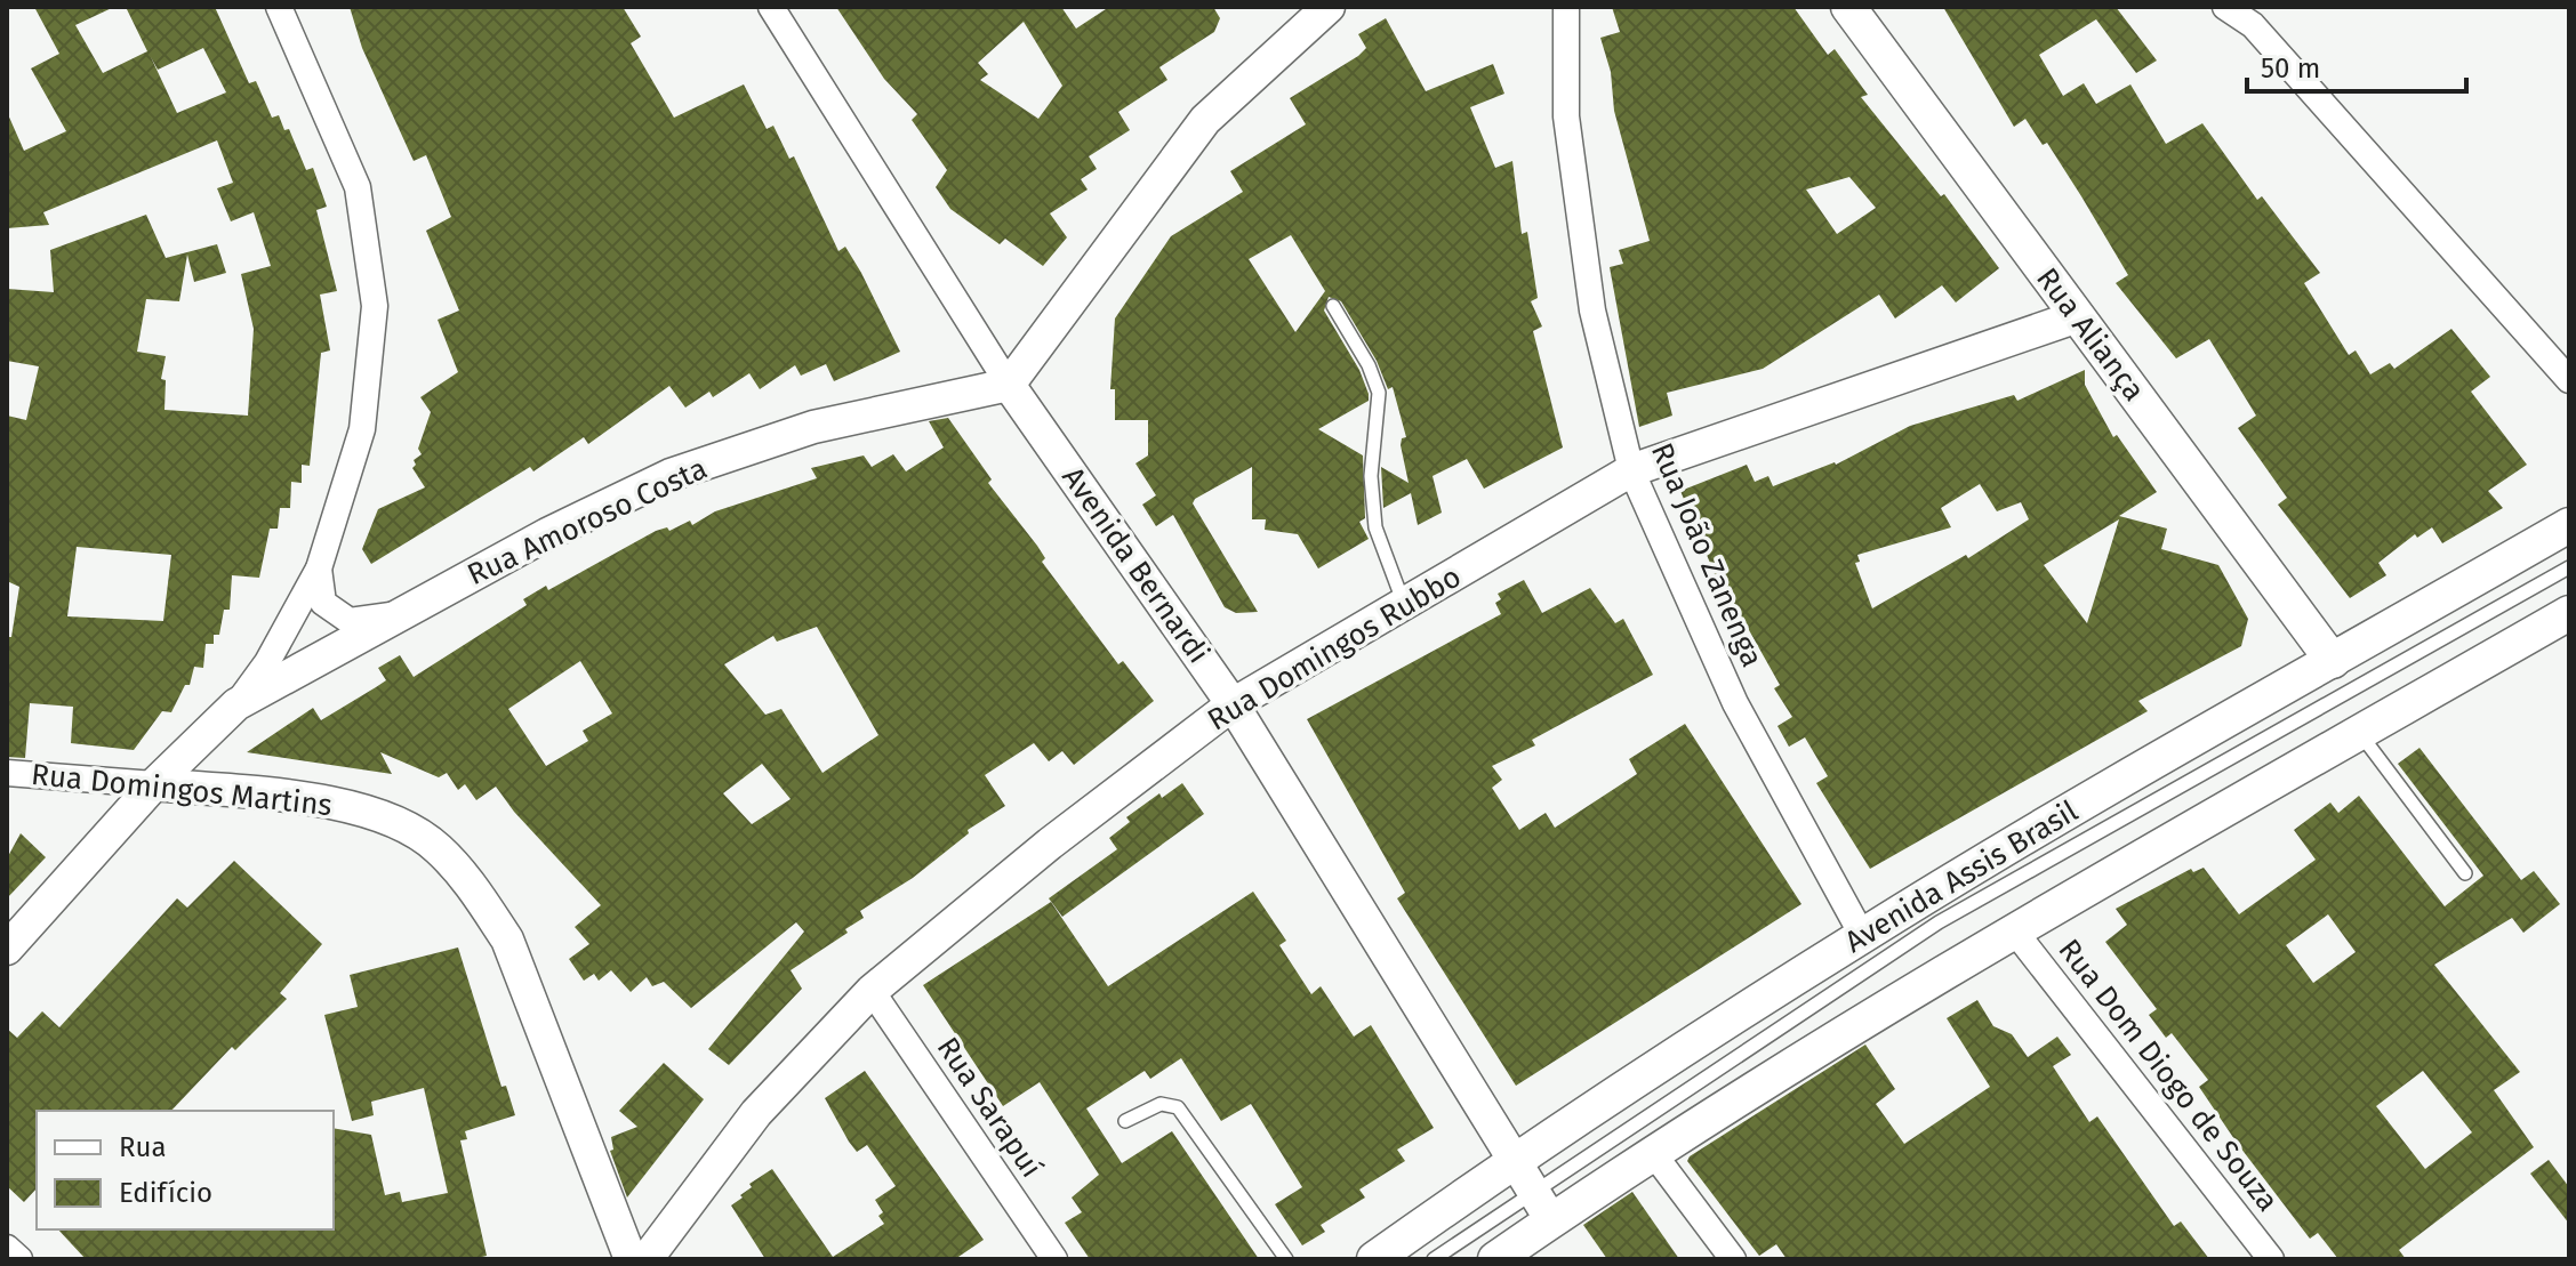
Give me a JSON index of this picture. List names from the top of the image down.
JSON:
{
  "streets": {
    "main road": ["Rua Aliança", "Avenida Assis Brasil"],
    "street": [
      "Rua Amoroso Costa",
      "Rua João Zanenga",
      "Avenida Bernardi",
      "Rua Domingos Rubbo",
      "Rua Domingos Martins",
      "Rua Dom Diogo de Souza",
      "Rua Sarapuí"
    ]
  },
  "crossings": [
    ["Rua Aliança", "Rua Domingos Rubbo"],
    ["Rua Aliança", "Avenida Assis Brasil"],
    ["Rua Amoroso Costa", "Avenida Bernardi"],
    ["Rua Amoroso Costa", "Rua Domingos Martins"],
    ["Rua João Zanenga", "Rua Domingos Rubbo"],
    ["Rua João Zanenga", "Avenida Assis Brasil"],
    ["Avenida Bernardi", "Rua Domingos Rubbo"],
    ["Avenida Bernardi", "Avenida Assis Brasil"],
    ["Rua Domingos Rubbo", "Rua Sarapuí"]
  ],
  "legend": ["Rua", "Edifício"],
  "scale_bar": "50 m"
}
